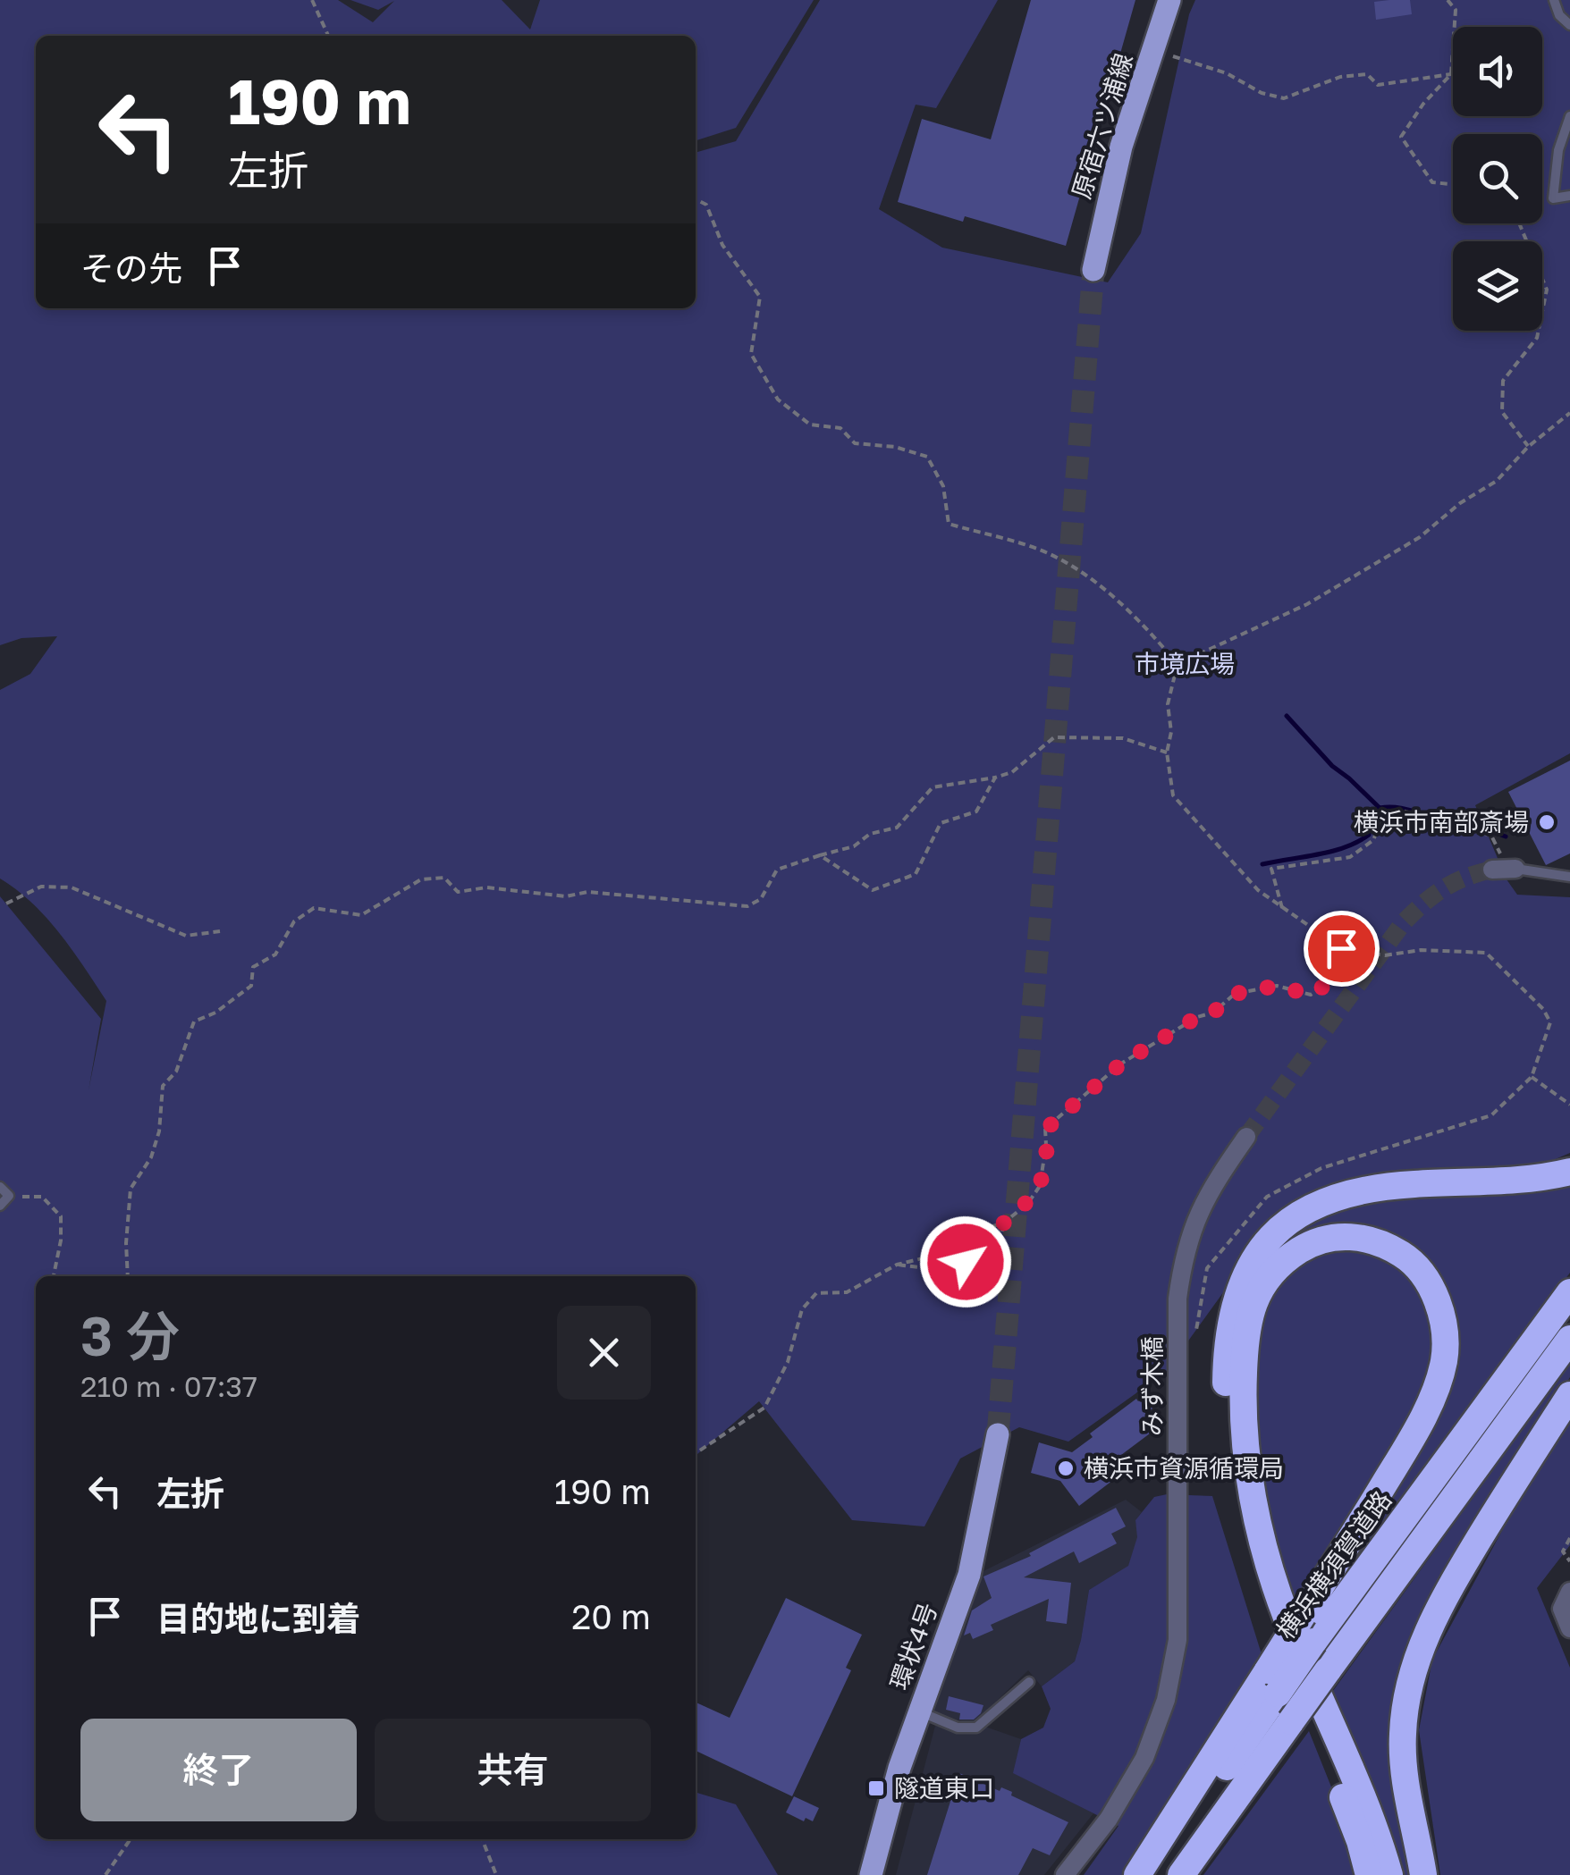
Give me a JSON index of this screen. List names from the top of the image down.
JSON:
{
  "streets": {
    "highway": ["横浜横須賀道路"],
    "main road": ["原宿六ツ浦線", "環状4号"],
    "street": ["みず木橋"]
  },
  "parks": ["市境広場"],
  "places": {
    "other": ["横浜市南部斎場", "横浜市資源循環局"],
    "transit": ["隧道東口"]
  },
  "page": {
    "turn": ["190 m", "左折"],
    "then": "その先",
    "heading": ["3 分", "210 m · 07:37"],
    "list": [
      {
        "name": "左折",
        "value": "190 m"
      },
      {
        "name": "目的地に到着",
        "value": "20 m"
      }
    ],
    "buttons": ["終了", "共有"]
  }
}
